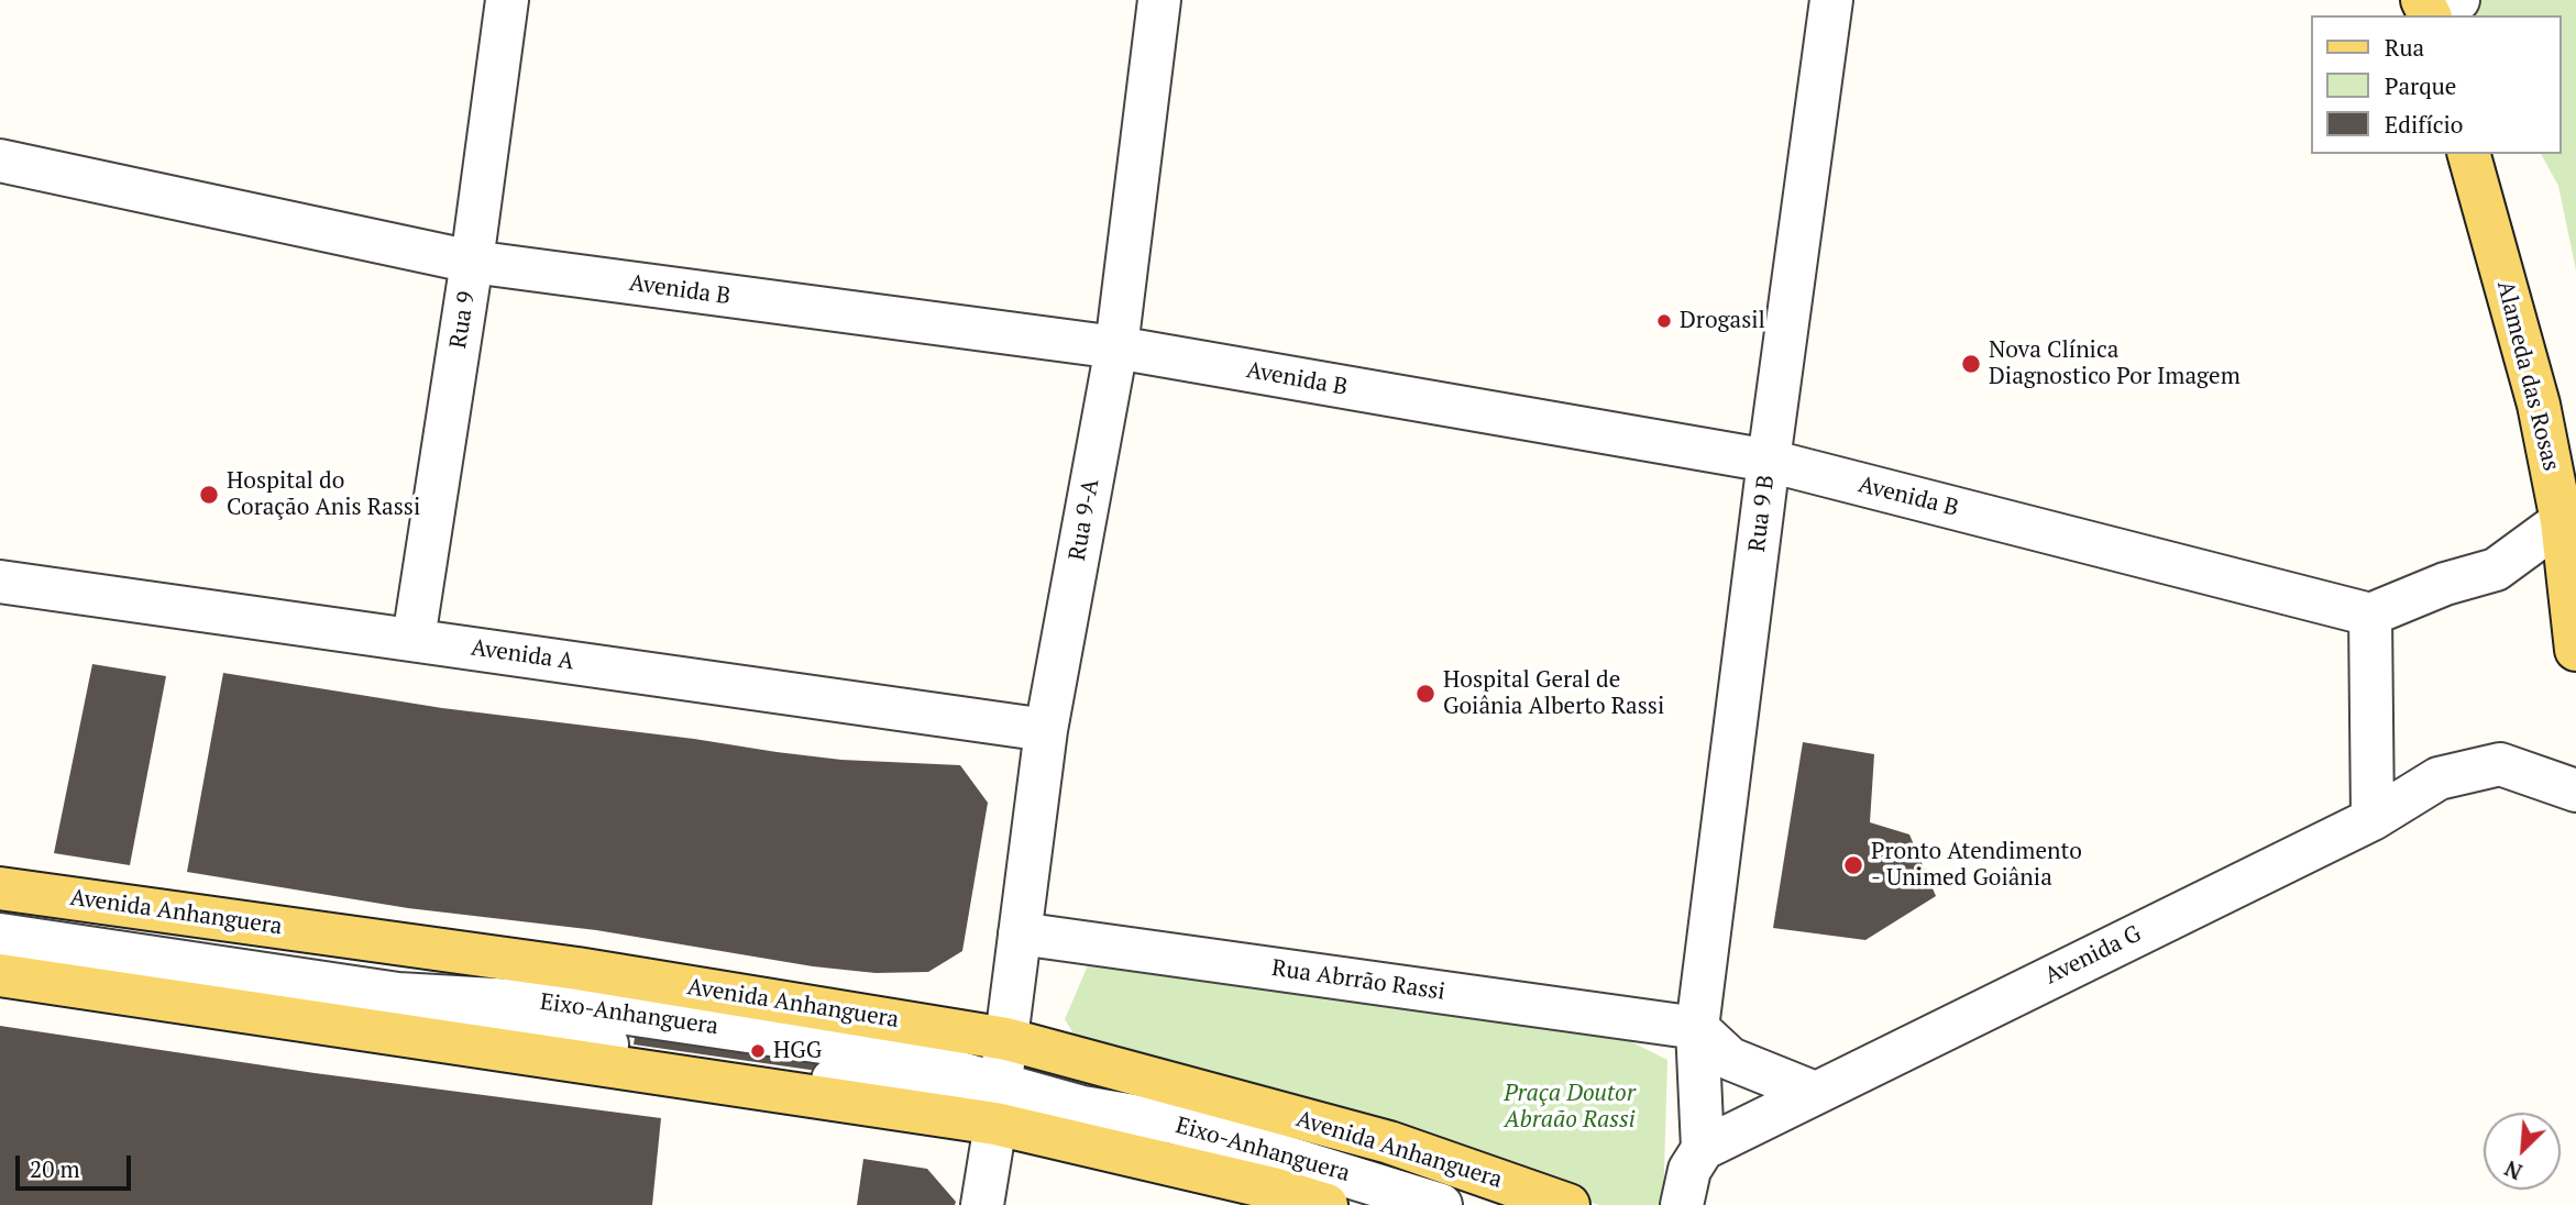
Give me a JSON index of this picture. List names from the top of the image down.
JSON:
{
  "streets": {
    "main road": ["Alameda das Rosas", "Avenida Anhanguera"],
    "street": [
      "Avenida B",
      "Rua 9",
      "Rua 9 B",
      "Rua 9-A",
      "Avenida A",
      "Avenida G",
      "Rua Abrrão Rassi",
      "Eixo-Anhanguera"
    ]
  },
  "crossings": [
    ["Avenida B", "Rua 9"],
    ["Avenida B", "Rua 9 B"],
    ["Avenida B", "Rua 9-A"],
    ["Rua 9", "Avenida A"],
    ["Rua 9 B", "Avenida G"],
    ["Rua 9 B", "Rua Abrrão Rassi"],
    ["Rua 9-A", "Avenida A"],
    ["Rua 9-A", "Avenida Anhanguera"],
    ["Rua 9-A", "Rua Abrrão Rassi"],
    ["Rua 9-A", "Eixo-Anhanguera"]
  ],
  "parks": ["Praça Doutor Abraão Rassi"],
  "places": [
    "Drogasil",
    "Nova Clínica Diagnostico Por Imagem",
    "Hospital do Coração Anis Rassi",
    "Hospital Geral de Goiânia Alberto Rassi",
    "Pronto Atendimento - Unimed Goiânia",
    "HGG"
  ],
  "legend": ["Rua", "Parque", "Edifício"],
  "scale_bar": "20 m",
  "north": "bottom left"
}
